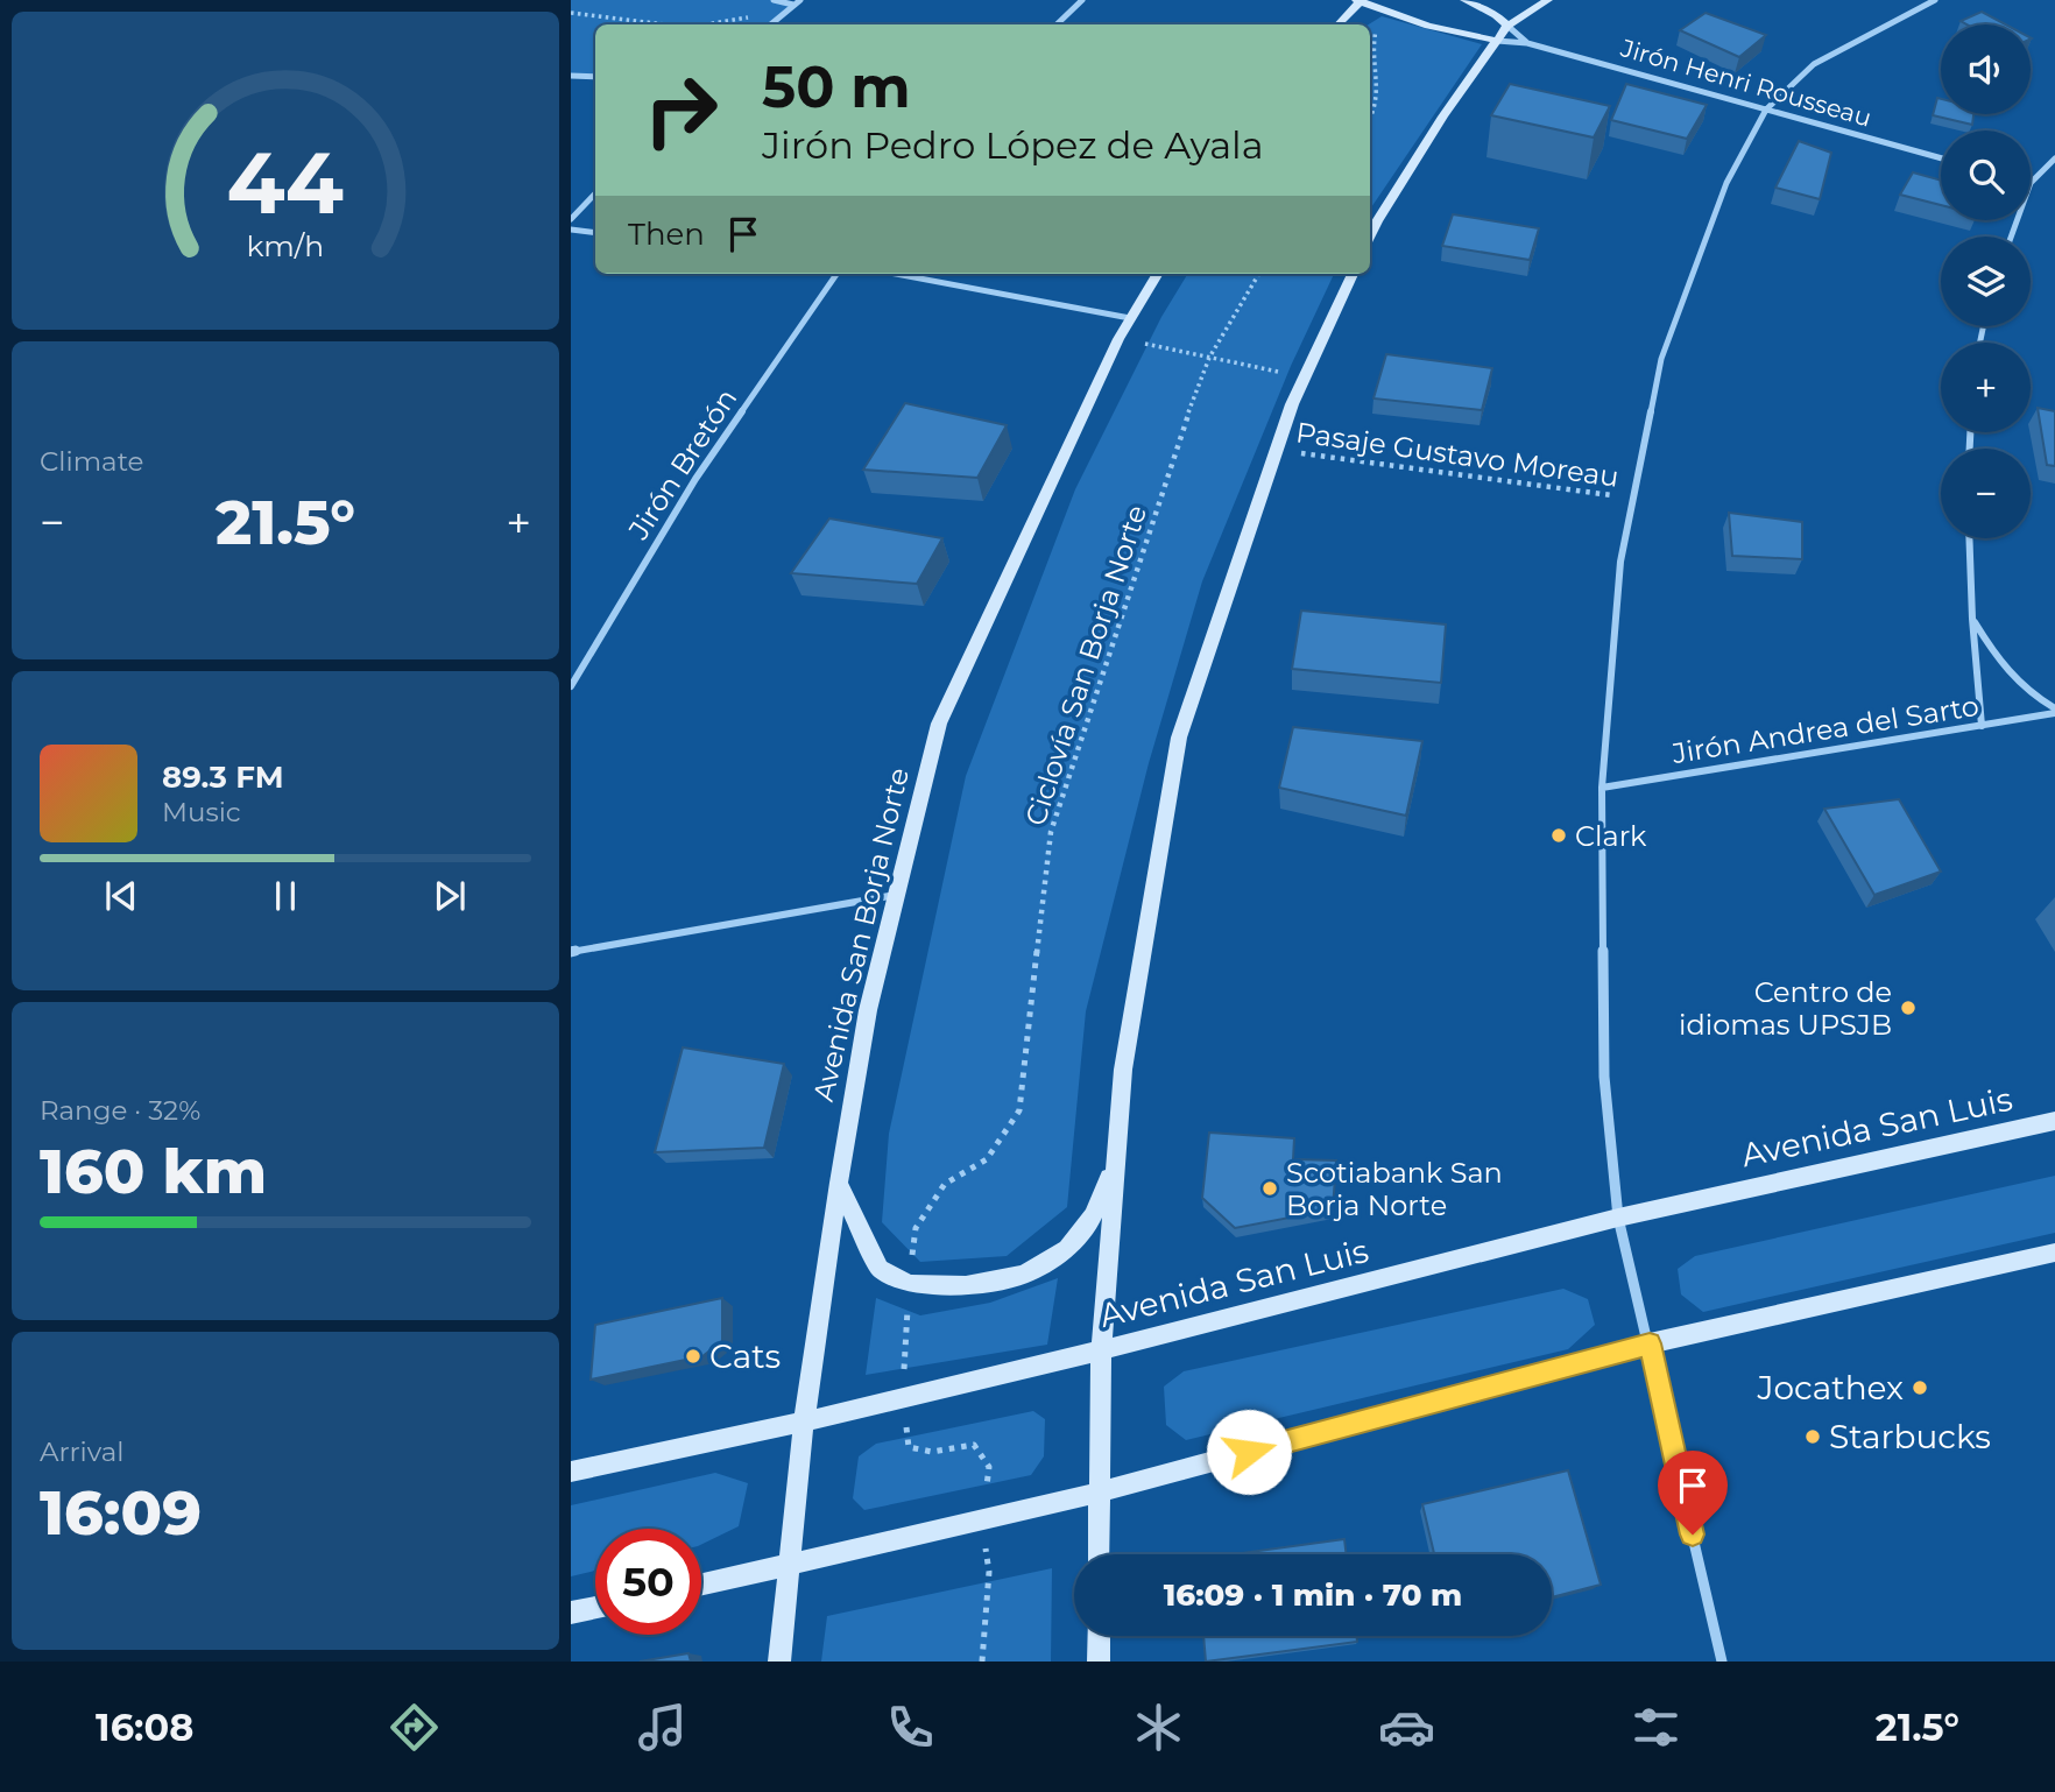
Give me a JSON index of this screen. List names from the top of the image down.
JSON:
{
  "streets": {
    "main road": ["Jirón Henri Rousseau", "Avenida San Borja Norte", "Avenida San Luis"],
    "street": ["Jirón Bretón", "Jirón Andrea del Sarto"],
    "path": ["Pasaje Gustavo Moreau", "Ciclovía San Borja Norte"]
  },
  "crossings": [
    ["Ciclovía San Borja Norte", "Avenida San Luis"],
    ["Avenida San Borja Norte", "Avenida San Luis"]
  ],
  "places": [
    "Clark",
    "Centro de idiomas UPSJB",
    "Scotiabank San Borja Norte",
    "Cats",
    "Jocathex",
    "Starbucks"
  ],
  "page": {
    "map_buttons": ["+", "−"],
    "turn": ["50 m", "Jirón Pedro López de Ayala"],
    "then": "Then",
    "tile": [
      "Climate",
      ["Range · 32%", "160 km"],
      ["Arrival", "16:09"]
    ],
    "heat": ["−", "21.5°", "+"],
    "song": ["89.3 FM", "Music"],
    "limit": "50",
    "trip": "16:09 · 1 min · 70 m",
    "tabs": ["16:08", "21.5°"],
    "gauge": ["44", "km/h"]
  }
}
